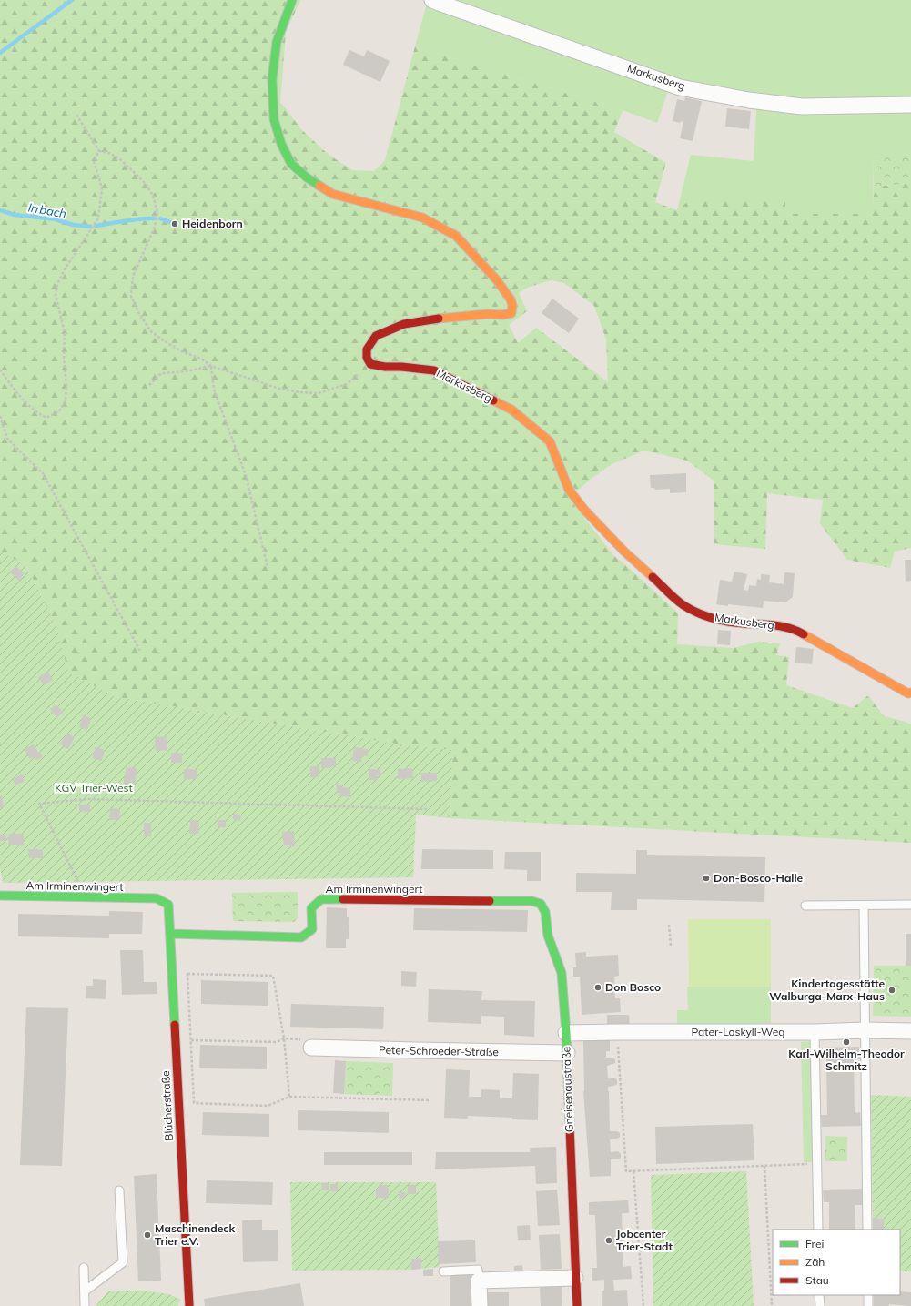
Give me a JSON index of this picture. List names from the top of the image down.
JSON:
{
  "streets": {
    "street": [
      "Markusberg",
      "Am Irminenwingert",
      "Pater-Loskyll-Weg",
      "Peter-Schroeder-Straße",
      "Gneisenaustraße",
      "Blücherstraße"
    ]
  },
  "crossings": [
    ["Am Irminenwingert", "Gneisenaustraße"],
    ["Am Irminenwingert", "Blücherstraße"],
    ["Pater-Loskyll-Weg", "Gneisenaustraße"],
    ["Peter-Schroeder-Straße", "Gneisenaustraße"]
  ],
  "water": ["Irrbach"],
  "parks": ["KGV Trier-West"],
  "places": [
    "Heidenborn",
    "Don-Bosco-Halle",
    "Don Bosco",
    "Kindertagesstätte Walburga-Marx-Haus",
    "Karl-Wilhelm-Theodor Schmitz",
    "Maschinendeck Trier e.V.",
    "Jobcenter Trier-Stadt"
  ],
  "legend": ["Frei", "Zäh", "Stau"]
}
